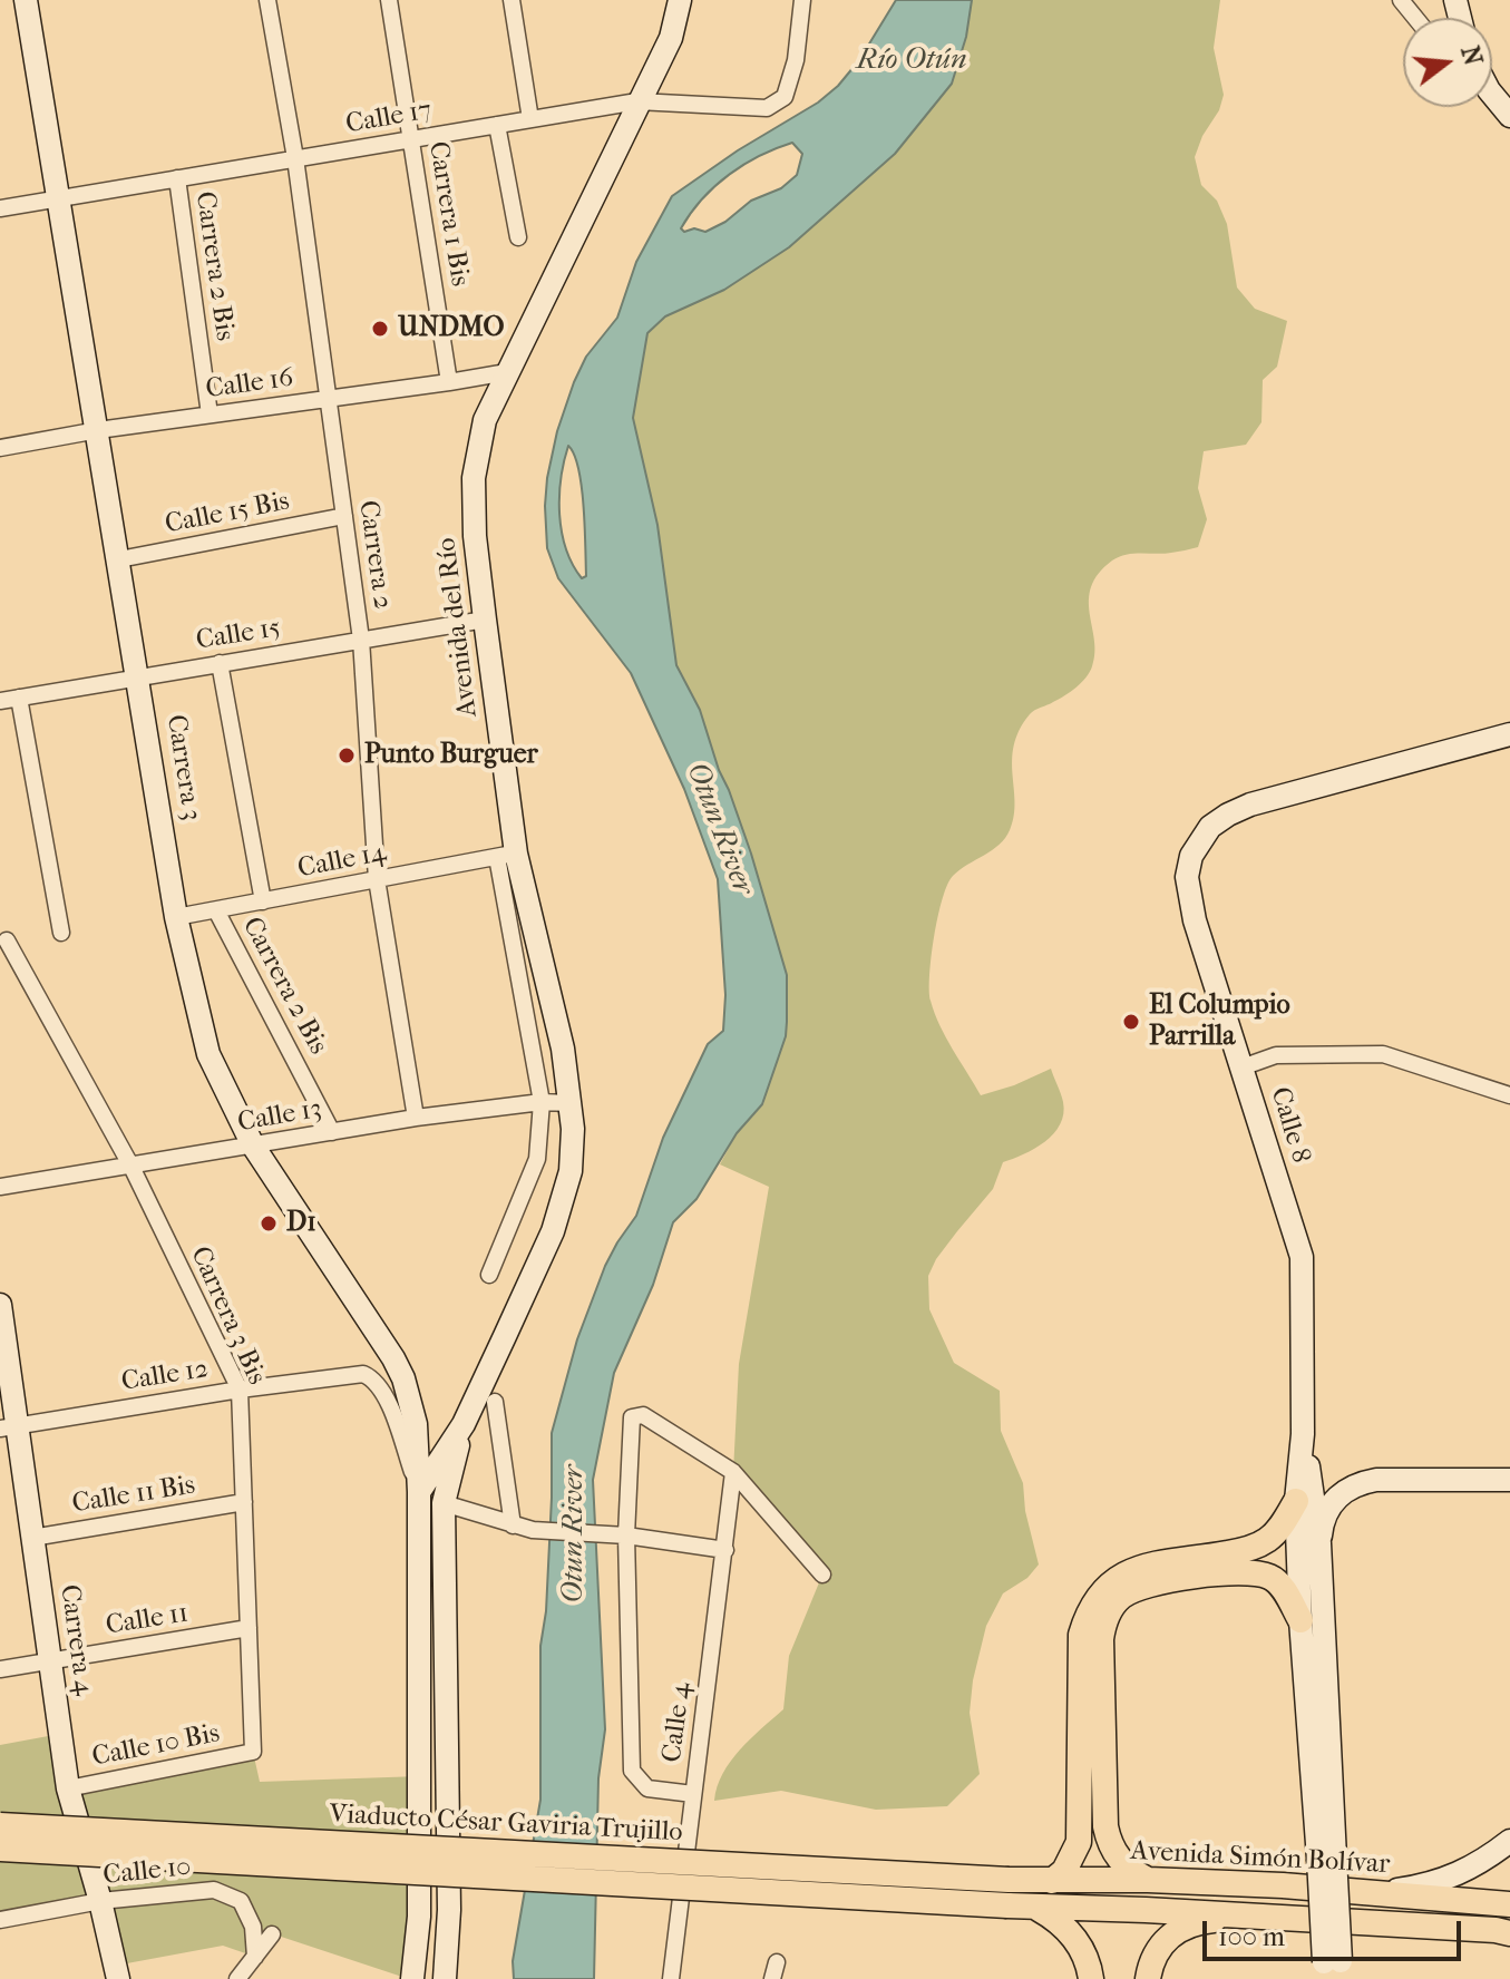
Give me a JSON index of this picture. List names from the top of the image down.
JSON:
{
  "streets": {
    "main road": ["Viaducto César Gaviria Trujillo", "Avenida Simón Bolívar"],
    "street": [
      "Calle 17",
      "Carrera 1 Bis",
      "Carrera 2 Bis",
      "Calle 16",
      "Calle 15 Bis",
      "Carrera 2",
      "Avenida del Río",
      "Calle 15",
      "Carrera 3",
      "Calle 14",
      "Calle 13",
      "Calle 8",
      "Carrera 3 Bis",
      "Calle 12",
      "Calle 11 Bis",
      "Calle 11",
      "Carrera 4",
      "Calle 4",
      "Calle 10 Bis",
      "Calle 10"
    ]
  },
  "crossings": [
    ["Calle 17", "Carrera 1 Bis"],
    ["Calle 17", "Carrera 2 Bis"],
    ["Calle 17", "Carrera 2"],
    ["Calle 17", "Avenida del Río"],
    ["Calle 17", "Carrera 3"],
    ["Carrera 1 Bis", "Calle 16"],
    ["Carrera 2 Bis", "Calle 16"],
    ["Carrera 2 Bis", "Calle 15"],
    ["Carrera 2 Bis", "Calle 14"],
    ["Carrera 2 Bis", "Calle 13"],
    ["Calle 16", "Carrera 2"],
    ["Calle 16", "Avenida del Río"],
    ["Calle 16", "Carrera 3"],
    ["Calle 15 Bis", "Carrera 2"],
    ["Calle 15 Bis", "Carrera 3"],
    ["Carrera 2", "Calle 15"],
    ["Carrera 2", "Calle 14"],
    ["Carrera 2", "Calle 13"],
    ["Avenida del Río", "Calle 15"],
    ["Avenida del Río", "Calle 14"],
    ["Avenida del Río", "Calle 13"],
    ["Calle 15", "Carrera 3"],
    ["Carrera 3", "Calle 14"],
    ["Carrera 3", "Calle 13"],
    ["Carrera 3", "Calle 12"],
    ["Calle 13", "Carrera 3 Bis"],
    ["Carrera 3 Bis", "Calle 12"],
    ["Carrera 3 Bis", "Calle 11 Bis"],
    ["Carrera 3 Bis", "Calle 11"],
    ["Carrera 3 Bis", "Calle 10 Bis"],
    ["Calle 12", "Carrera 4"],
    ["Calle 11 Bis", "Carrera 4"],
    ["Calle 11", "Carrera 4"],
    ["Carrera 4", "Calle 10 Bis"],
    ["Carrera 4", "Calle 10"],
    ["Viaducto César Gaviria Trujillo", "Avenida Simón Bolívar"]
  ],
  "water": ["Río Otún", "Otun River"],
  "places": [
    "UNDMO",
    "Punto Burguer",
    "El Columpio Parrilla",
    "D1"
  ],
  "scale_bar": "100 m",
  "north": "right"
}
